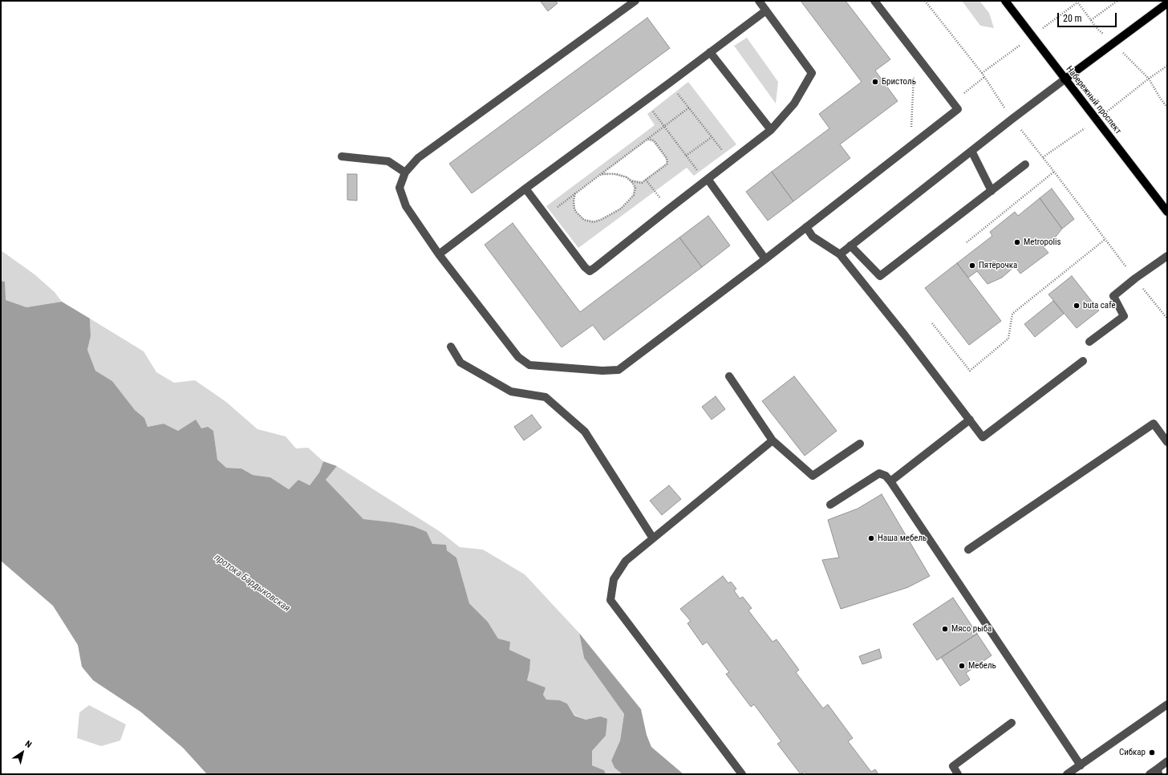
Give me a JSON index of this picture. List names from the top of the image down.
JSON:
{
  "streets": {
    "main road": ["Набережный проспект"]
  },
  "water": ["протока Бардыковская"],
  "places": [
    "Бристоль",
    "Metropolis",
    "Пятёрочка",
    "buta cafe",
    "Наша мебель",
    "Мясо рыба",
    "Мебель",
    "Сибкар"
  ],
  "scale_bar": "20 m",
  "north": "top right"
}
